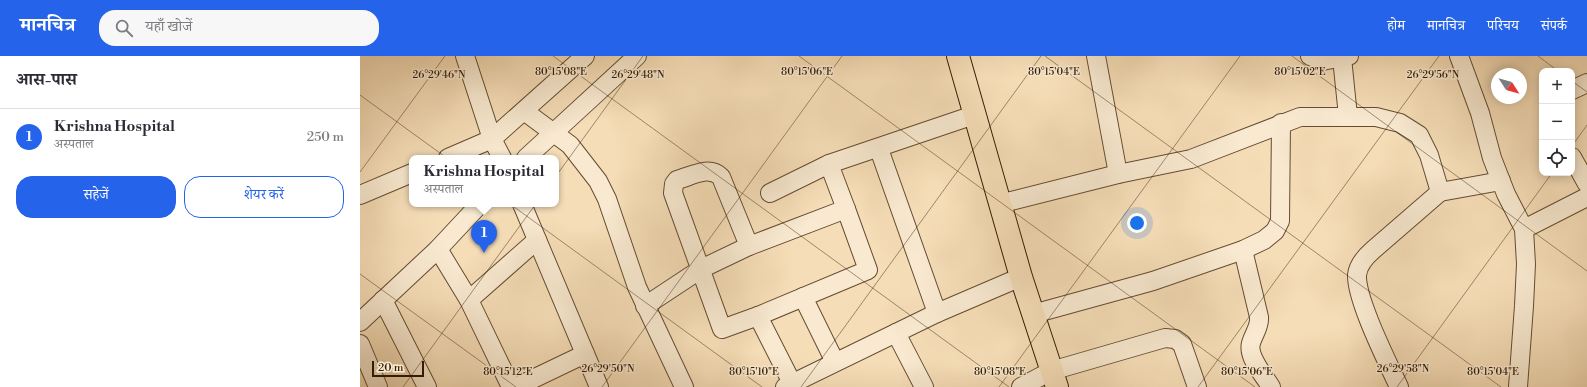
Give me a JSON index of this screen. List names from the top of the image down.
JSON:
{
  "scale_bar": "20 m",
  "north": "bottom right",
  "page": {
    "header": "मानचित्र",
    "search": "यहाँ खोजें",
    "nav": [
      "होम",
      "मानचित्र",
      "परिचय",
      "संपर्क"
    ],
    "heading": "आस-पास",
    "map_buttons": ["+", "−"],
    "list": [
      {
        "mark": "1",
        "name": "Krishna Hospital",
        "note": "अस्पताल",
        "value": "250 m"
      }
    ],
    "popup": ["Krishna Hospital", "अस्पताल"],
    "buttons": ["सहेजें", "शेयर करें"],
    "pins": "1",
    "scale": "20 m"
  },
  "coordinates": [
    "80°15'08\"E",
    "80°15'06\"E",
    "80°15'04\"E",
    "80°15'02\"E",
    "26°29'46\"N",
    "26°29'56\"N",
    "26°29'48\"N",
    "26°29'50\"N",
    "26°29'58\"N",
    "80°15'12\"E",
    "80°15'10\"E"
  ]
}
